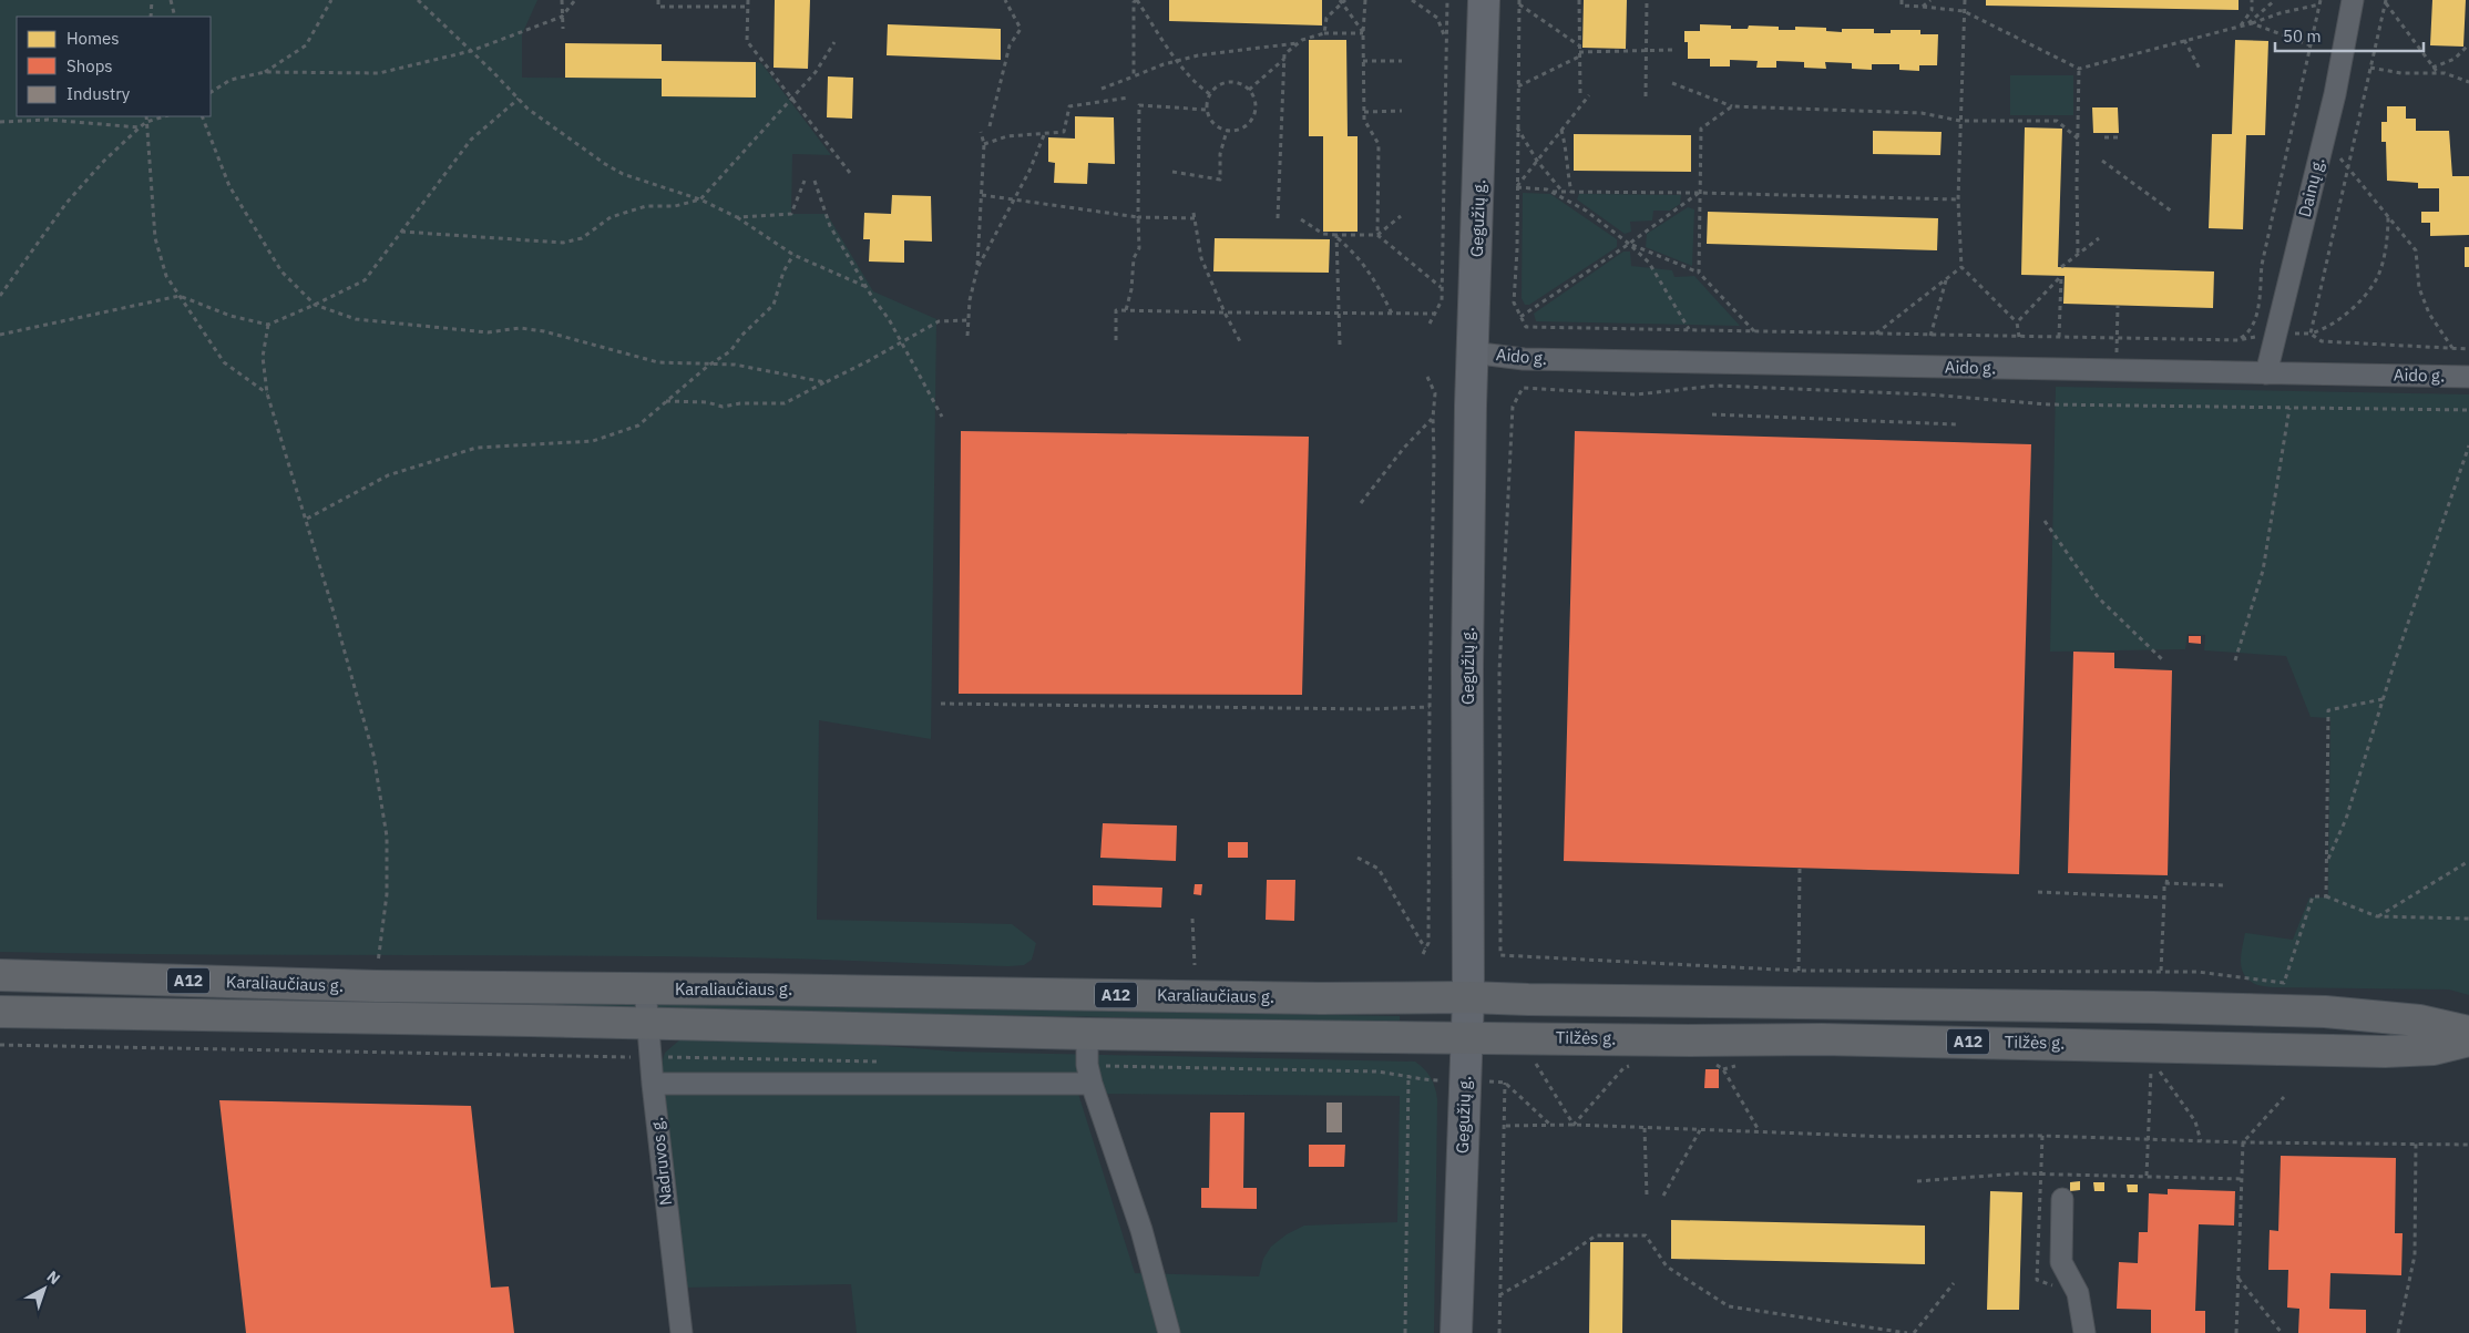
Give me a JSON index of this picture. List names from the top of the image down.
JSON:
{
  "streets": {
    "highway": ["A12", "Karaliaučiaus g.", "Tilžės g."],
    "main road": ["Gegužių g."],
    "street": ["Dainų g.", "Aido g.", "Nadruvos g."]
  },
  "crossings": [
    ["Dainų g.", "Aido g."],
    ["Gegužių g.", "Aido g."],
    ["Gegužių g.", "A12"],
    ["Gegužių g.", "Karaliaučiaus g."],
    ["Gegužių g.", "Tilžės g."],
    ["A12", "Karaliaučiaus g."],
    ["Karaliaučiaus g.", "Tilžės g."],
    ["Karaliaučiaus g.", "Nadruvos g."]
  ],
  "legend": ["Homes", "Shops", "Industry"],
  "scale_bar": "50 m",
  "north": "top right"
}
